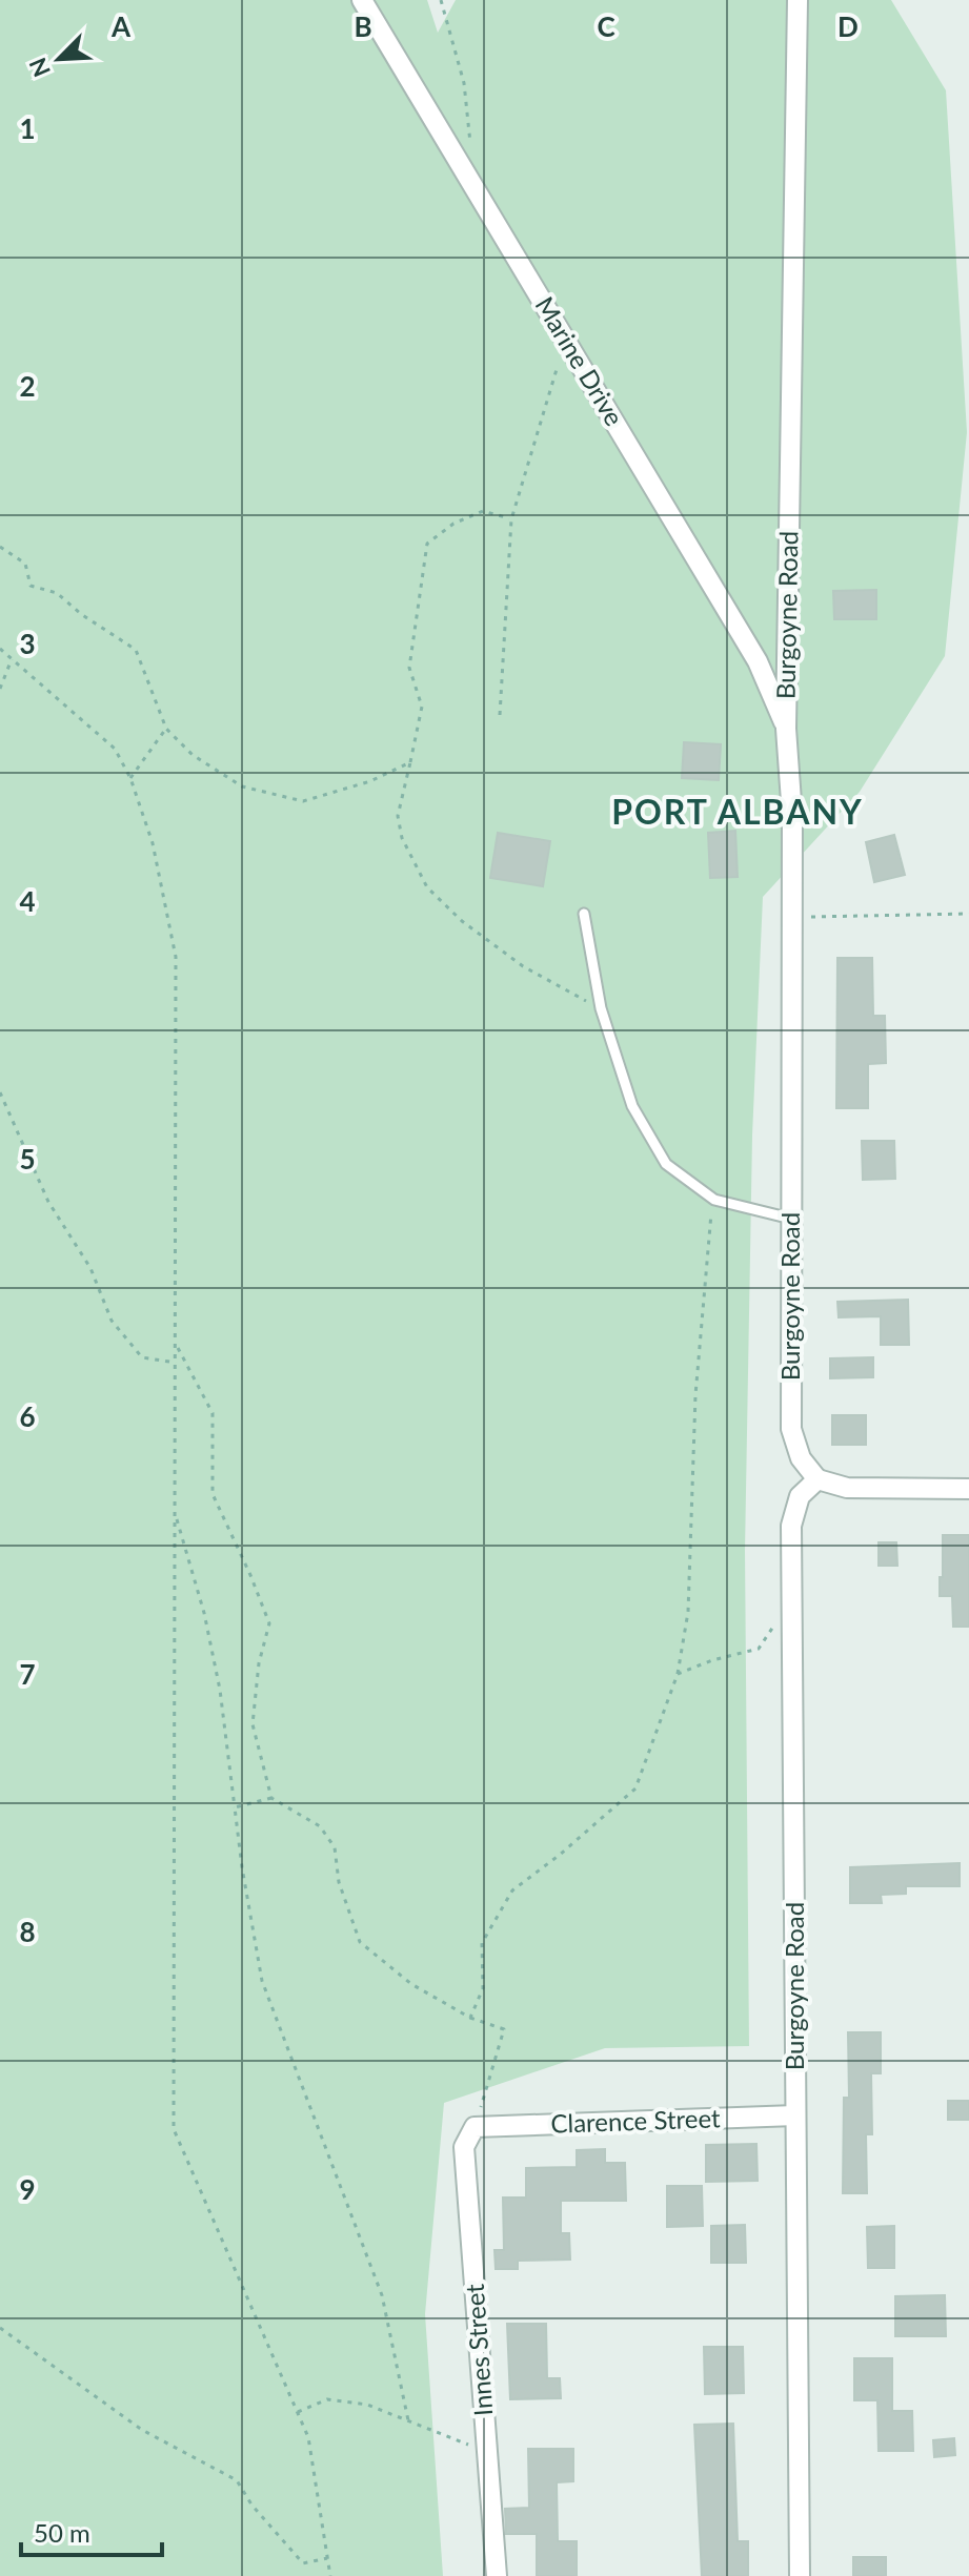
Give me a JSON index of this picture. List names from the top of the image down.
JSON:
{
  "streets": {
    "street": [
      "Marine Drive",
      "Burgoyne Road",
      "Clarence Street",
      "Innes Street"
    ]
  },
  "crossings": [
    ["Marine Drive", "Burgoyne Road"],
    ["Burgoyne Road", "Clarence Street"],
    ["Clarence Street", "Innes Street"]
  ],
  "districts": ["PORT ALBANY"],
  "scale_bar": "50 m",
  "north": "bottom left",
  "grid": {
    "columns": [
      "A",
      "B",
      "C",
      "D"
    ],
    "rows": [
      "1",
      "2",
      "3",
      "4",
      "5",
      "6",
      "7",
      "8",
      "9"
    ]
  }
}
